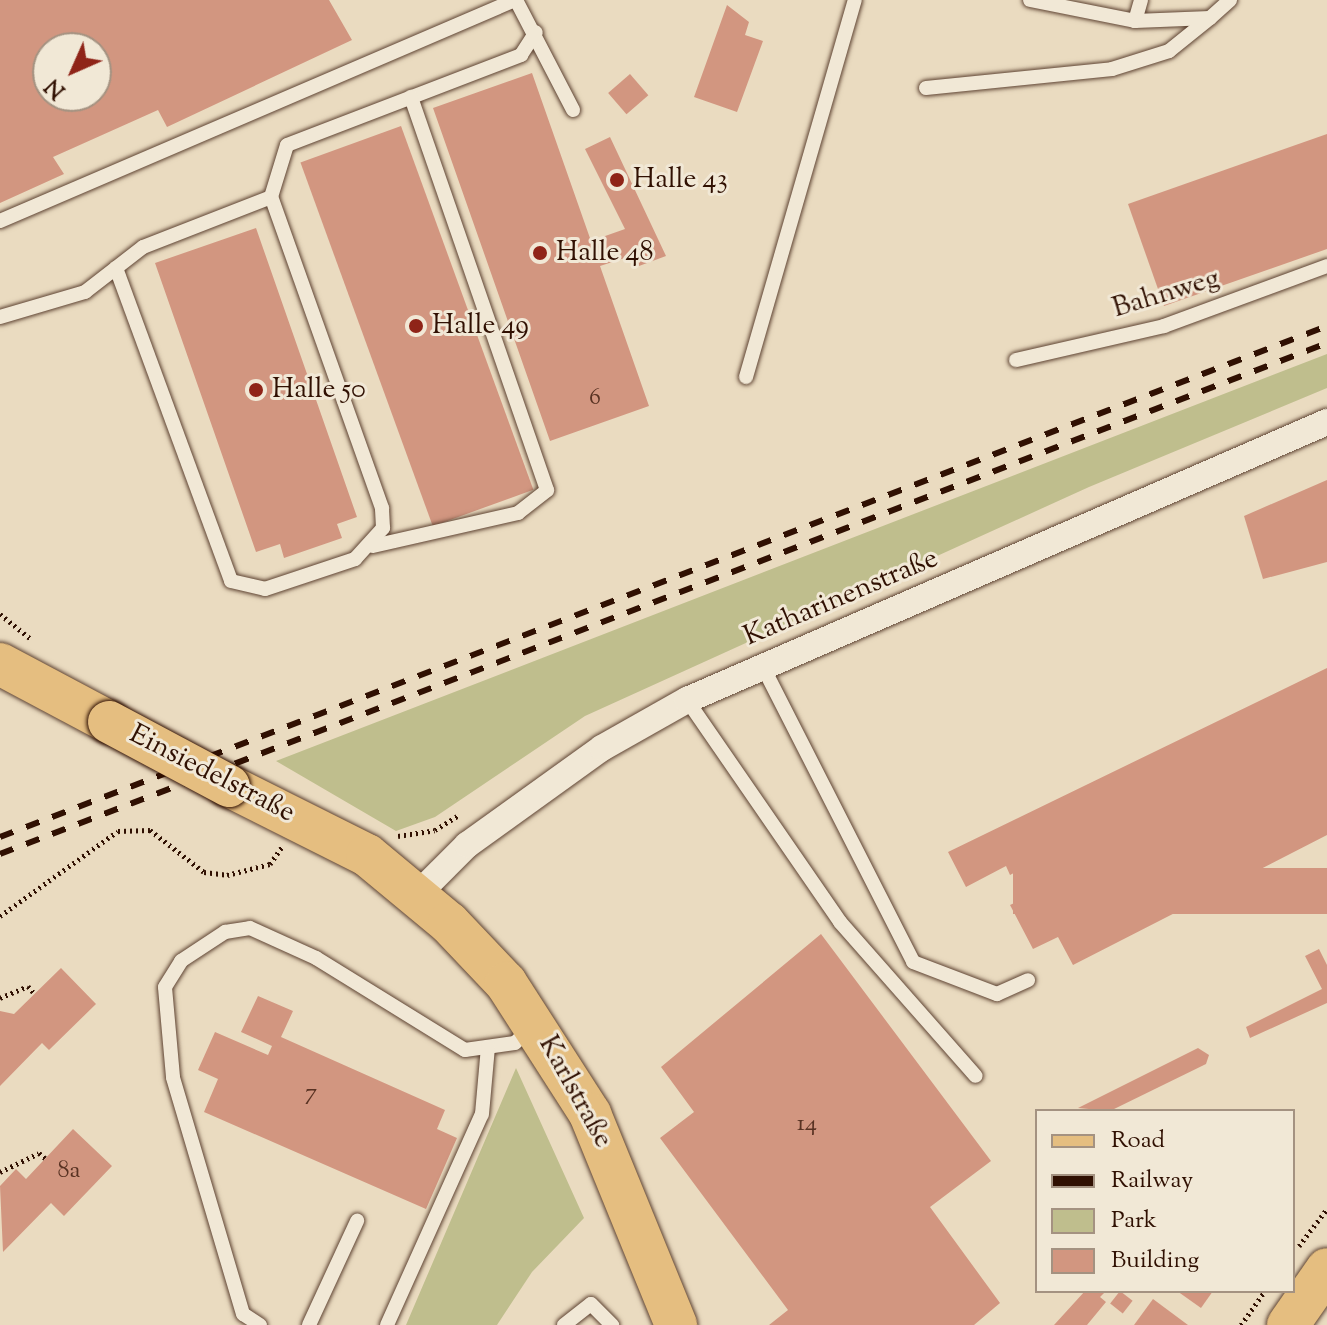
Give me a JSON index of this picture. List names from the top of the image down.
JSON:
{
  "streets": {
    "main road": ["Einsiedelstraße", "Karlstraße"],
    "street": ["Katharinenstraße"],
    "lane": ["Bahnweg"]
  },
  "crossings": [
    ["Katharinenstraße", "Einsiedelstraße"],
    ["Katharinenstraße", "Karlstraße"],
    ["Einsiedelstraße", "Karlstraße"]
  ],
  "places": [
    "Halle 43",
    "Halle 48",
    "Halle 49",
    "Halle 50"
  ],
  "house_numbers": [
    "6",
    "7",
    "14",
    "8a"
  ],
  "legend": [
    "Road",
    "Railway",
    "Park",
    "Building"
  ],
  "north": "bottom left"
}
